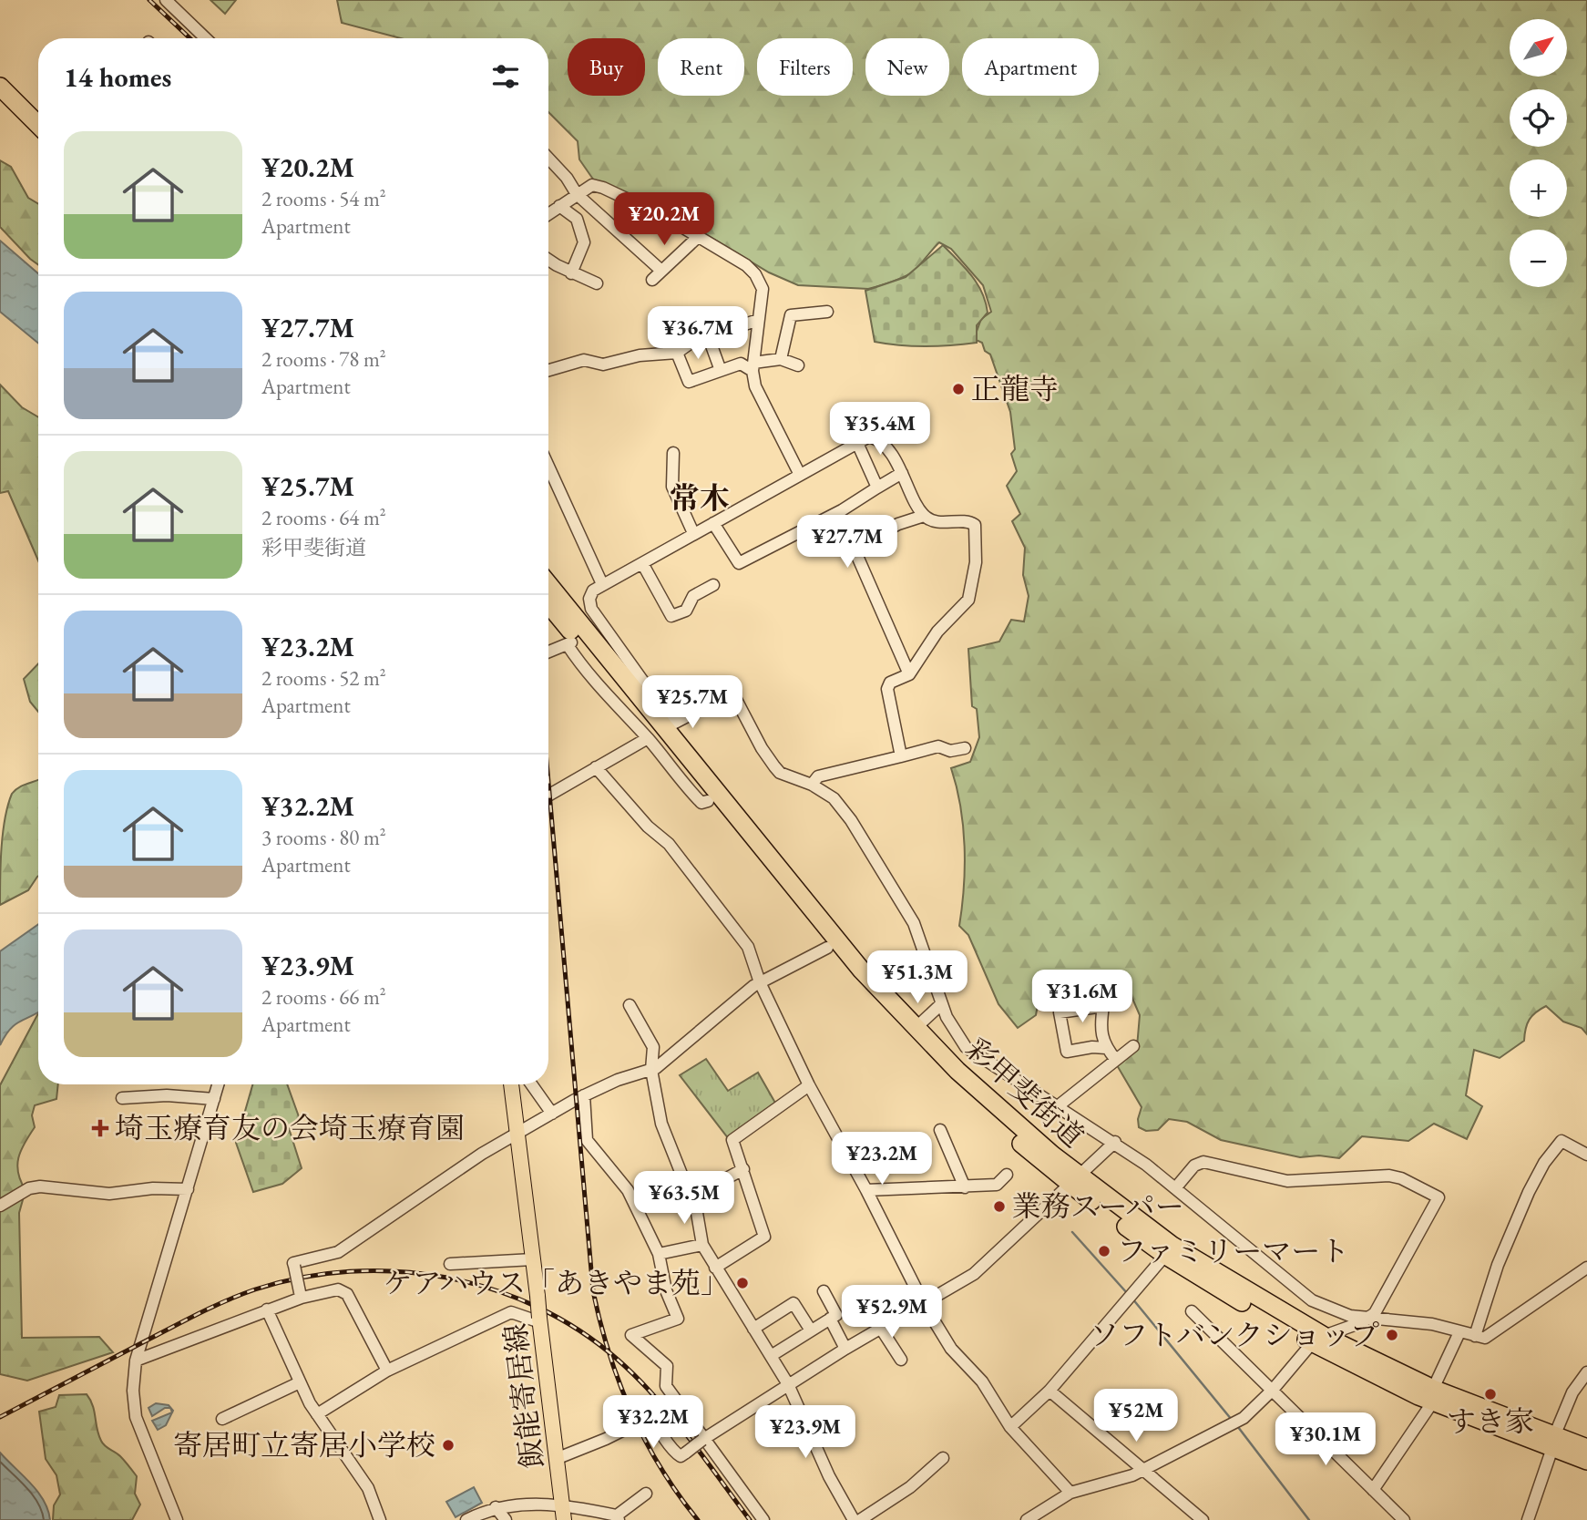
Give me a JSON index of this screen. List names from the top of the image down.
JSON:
{
  "streets": {
    "highway": ["彩甲斐街道"],
    "main road": ["飯能寄居線"]
  },
  "districts": ["常木"],
  "places": {
    "other": [
      "正龍寺",
      "業務スーパー",
      "ファミリーマート",
      "ケアハウス「あきやま苑」",
      "ソフトバンクショップ",
      "すき家",
      "寄居町立寄居小学校"
    ],
    "health": ["埼玉療育友の会埼玉療育園"]
  },
  "north": "top right",
  "page": {
    "map_buttons": ["+", "−"],
    "chip": [
      "Buy",
      "Rent",
      "Filters",
      "New",
      "Apartment"
    ],
    "heading": "14 homes",
    "list": [
      {
        "name": "¥20.2M",
        "note": "2 rooms · 54 m² · Apartment"
      },
      {
        "name": "¥27.7M",
        "note": "2 rooms · 78 m² · Apartment"
      },
      {
        "name": "¥25.7M",
        "note": "2 rooms · 64 m² · 彩甲斐街道"
      },
      {
        "name": "¥23.2M",
        "note": "2 rooms · 52 m² · Apartment"
      },
      {
        "name": "¥32.2M",
        "note": "3 rooms · 80 m² · Apartment"
      },
      {
        "name": "¥23.9M",
        "note": "2 rooms · 66 m² · Apartment"
      }
    ],
    "price": [
      "¥20.2M",
      "¥36.7M",
      "¥35.4M",
      "¥27.7M",
      "¥25.7M",
      "¥51.3M",
      "¥31.6M",
      "¥23.2M",
      "¥63.5M",
      "¥52.9M",
      "¥52M",
      "¥32.2M",
      "¥23.9M",
      "¥30.1M"
    ]
  }
}
